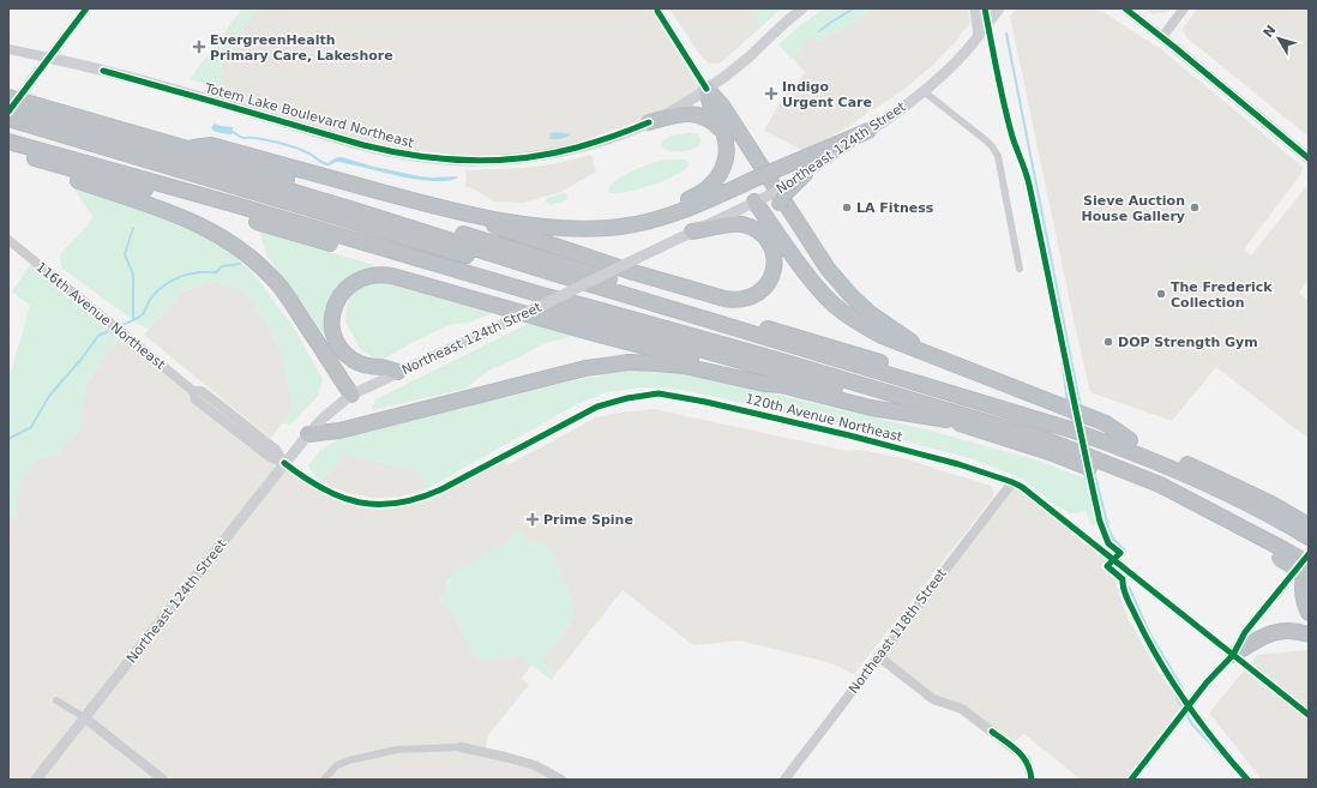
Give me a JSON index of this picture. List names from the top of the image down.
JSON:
{
  "streets": {
    "main road": ["Totem Lake Boulevard Northeast", "Northeast 124th Street"],
    "street": ["116th Avenue Northeast", "120th Avenue Northeast", "Northeast 118th Street"]
  },
  "crossings": [
    ["Northeast 124th Street", "116th Avenue Northeast"],
    ["Northeast 124th Street", "120th Avenue Northeast"],
    ["116th Avenue Northeast", "120th Avenue Northeast"],
    ["120th Avenue Northeast", "Northeast 118th Street"]
  ],
  "places": {
    "health": ["EvergreenHealth Primary Care, Lakeshore", "Indigo Urgent Care", "Prime Spine"],
    "other": [
      "LA Fitness",
      "Sieve Auction House Gallery",
      "The Frederick Collection",
      "DOP Strength Gym"
    ]
  },
  "north": "top left"
}
